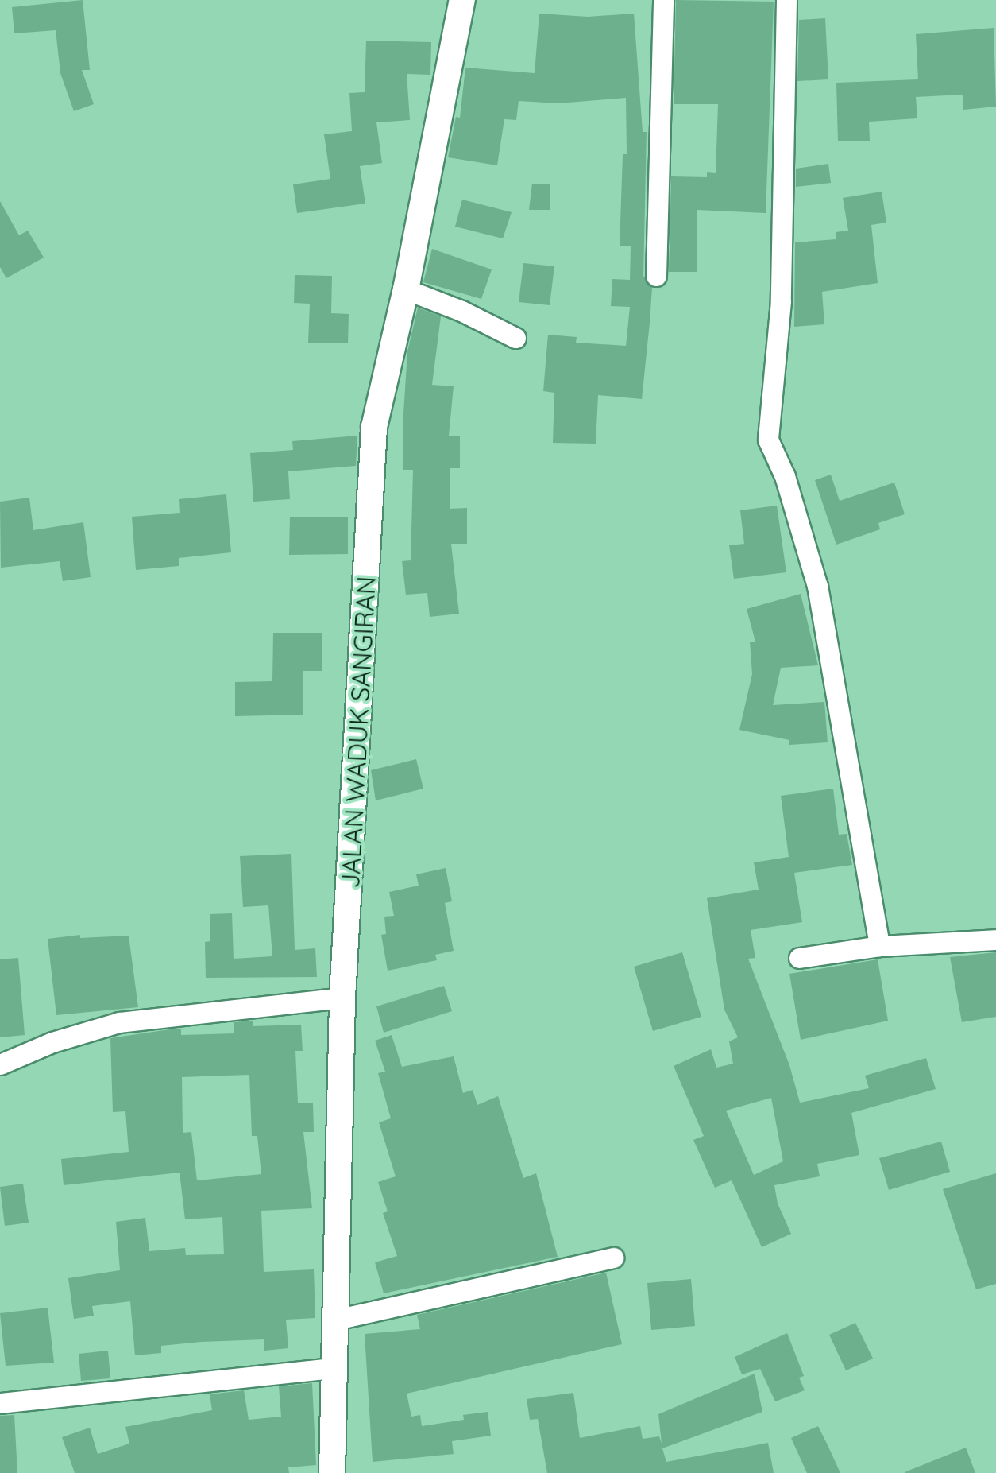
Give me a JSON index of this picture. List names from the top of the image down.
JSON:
{
  "streets": {
    "street": ["JALAN WADUK SANGIRAN"]
  }
}
